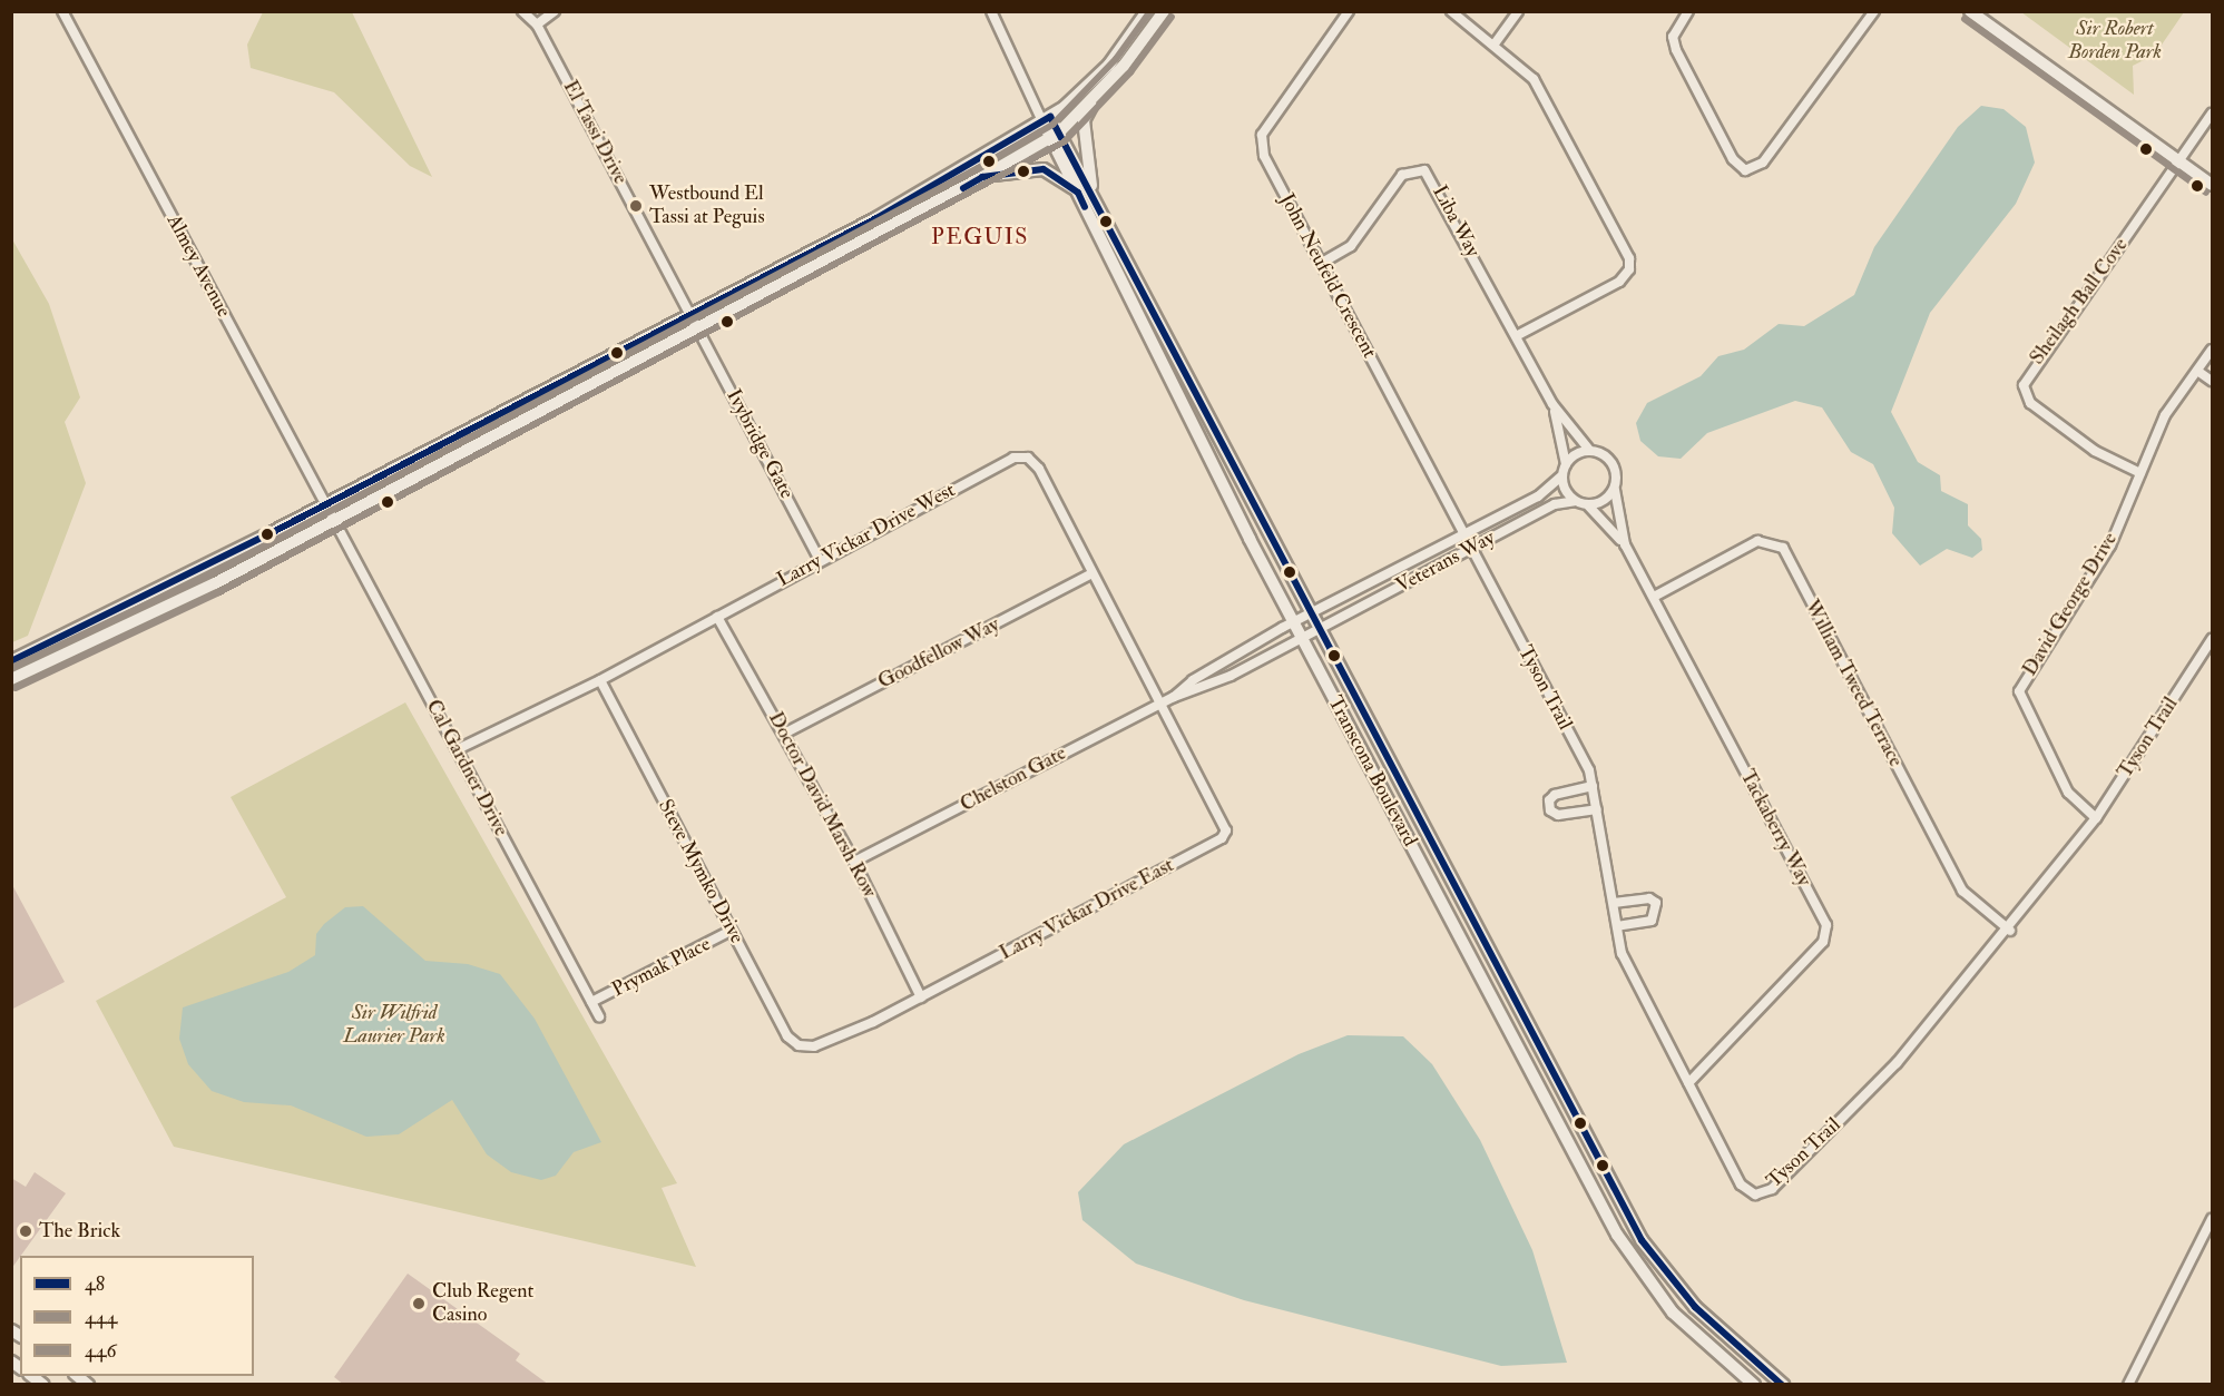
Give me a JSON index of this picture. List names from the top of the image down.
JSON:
{
  "streets": {
    "street": [
      "El Tassi Drive",
      "Liba Way",
      "Almey Avenue",
      "John Neufeld Crescent",
      "Sheilagh Ball Cove",
      "Ivybridge Gate",
      "Larry Vickar Drive West",
      "Veterans Way",
      "David George Drive",
      "Goodfellow Way",
      "William Tweed Terrace",
      "Tyson Trail",
      "Cal Gardner Drive",
      "Transcona Boulevard",
      "Chelston Gate",
      "Doctor David Marsh Row",
      "Tackaberry Way",
      "Steve Mymko Drive",
      "Larry Vickar Drive East",
      "Prymak Place"
    ]
  },
  "crossings": [
    ["El Tassi Drive", "Ivybridge Gate"],
    ["Liba Way", "John Neufeld Crescent"],
    ["Liba Way", "Veterans Way"],
    ["Almey Avenue", "Cal Gardner Drive"],
    ["John Neufeld Crescent", "Veterans Way"],
    ["John Neufeld Crescent", "Tyson Trail"],
    ["Sheilagh Ball Cove", "David George Drive"],
    ["Ivybridge Gate", "Larry Vickar Drive West"],
    ["Larry Vickar Drive West", "Goodfellow Way"],
    ["Larry Vickar Drive West", "Cal Gardner Drive"],
    ["Larry Vickar Drive West", "Chelston Gate"],
    ["Larry Vickar Drive West", "Doctor David Marsh Row"],
    ["Larry Vickar Drive West", "Steve Mymko Drive"],
    ["Larry Vickar Drive West", "Larry Vickar Drive East"],
    ["Veterans Way", "Tyson Trail"],
    ["Veterans Way", "Transcona Boulevard"],
    ["Veterans Way", "Chelston Gate"],
    ["David George Drive", "Tyson Trail"],
    ["Goodfellow Way", "Doctor David Marsh Row"],
    ["William Tweed Terrace", "Tyson Trail"],
    ["William Tweed Terrace", "Tackaberry Way"],
    ["Tyson Trail", "Tackaberry Way"],
    ["Cal Gardner Drive", "Prymak Place"],
    ["Transcona Boulevard", "Chelston Gate"],
    ["Chelston Gate", "Doctor David Marsh Row"],
    ["Chelston Gate", "Larry Vickar Drive East"],
    ["Doctor David Marsh Row", "Larry Vickar Drive East"],
    ["Steve Mymko Drive", "Larry Vickar Drive East"],
    ["Steve Mymko Drive", "Prymak Place"]
  ],
  "districts": ["PEGUIS"],
  "parks": ["Sir Robert Borden Park", "Sir Wilfrid Laurier Park"],
  "places": ["Westbound El Tassi at Peguis", "The Brick", "Club Regent Casino"],
  "lines": ["transit line 446", "transit line 444", "transit line 48"],
  "legend": ["48", "444", "446"]
}
